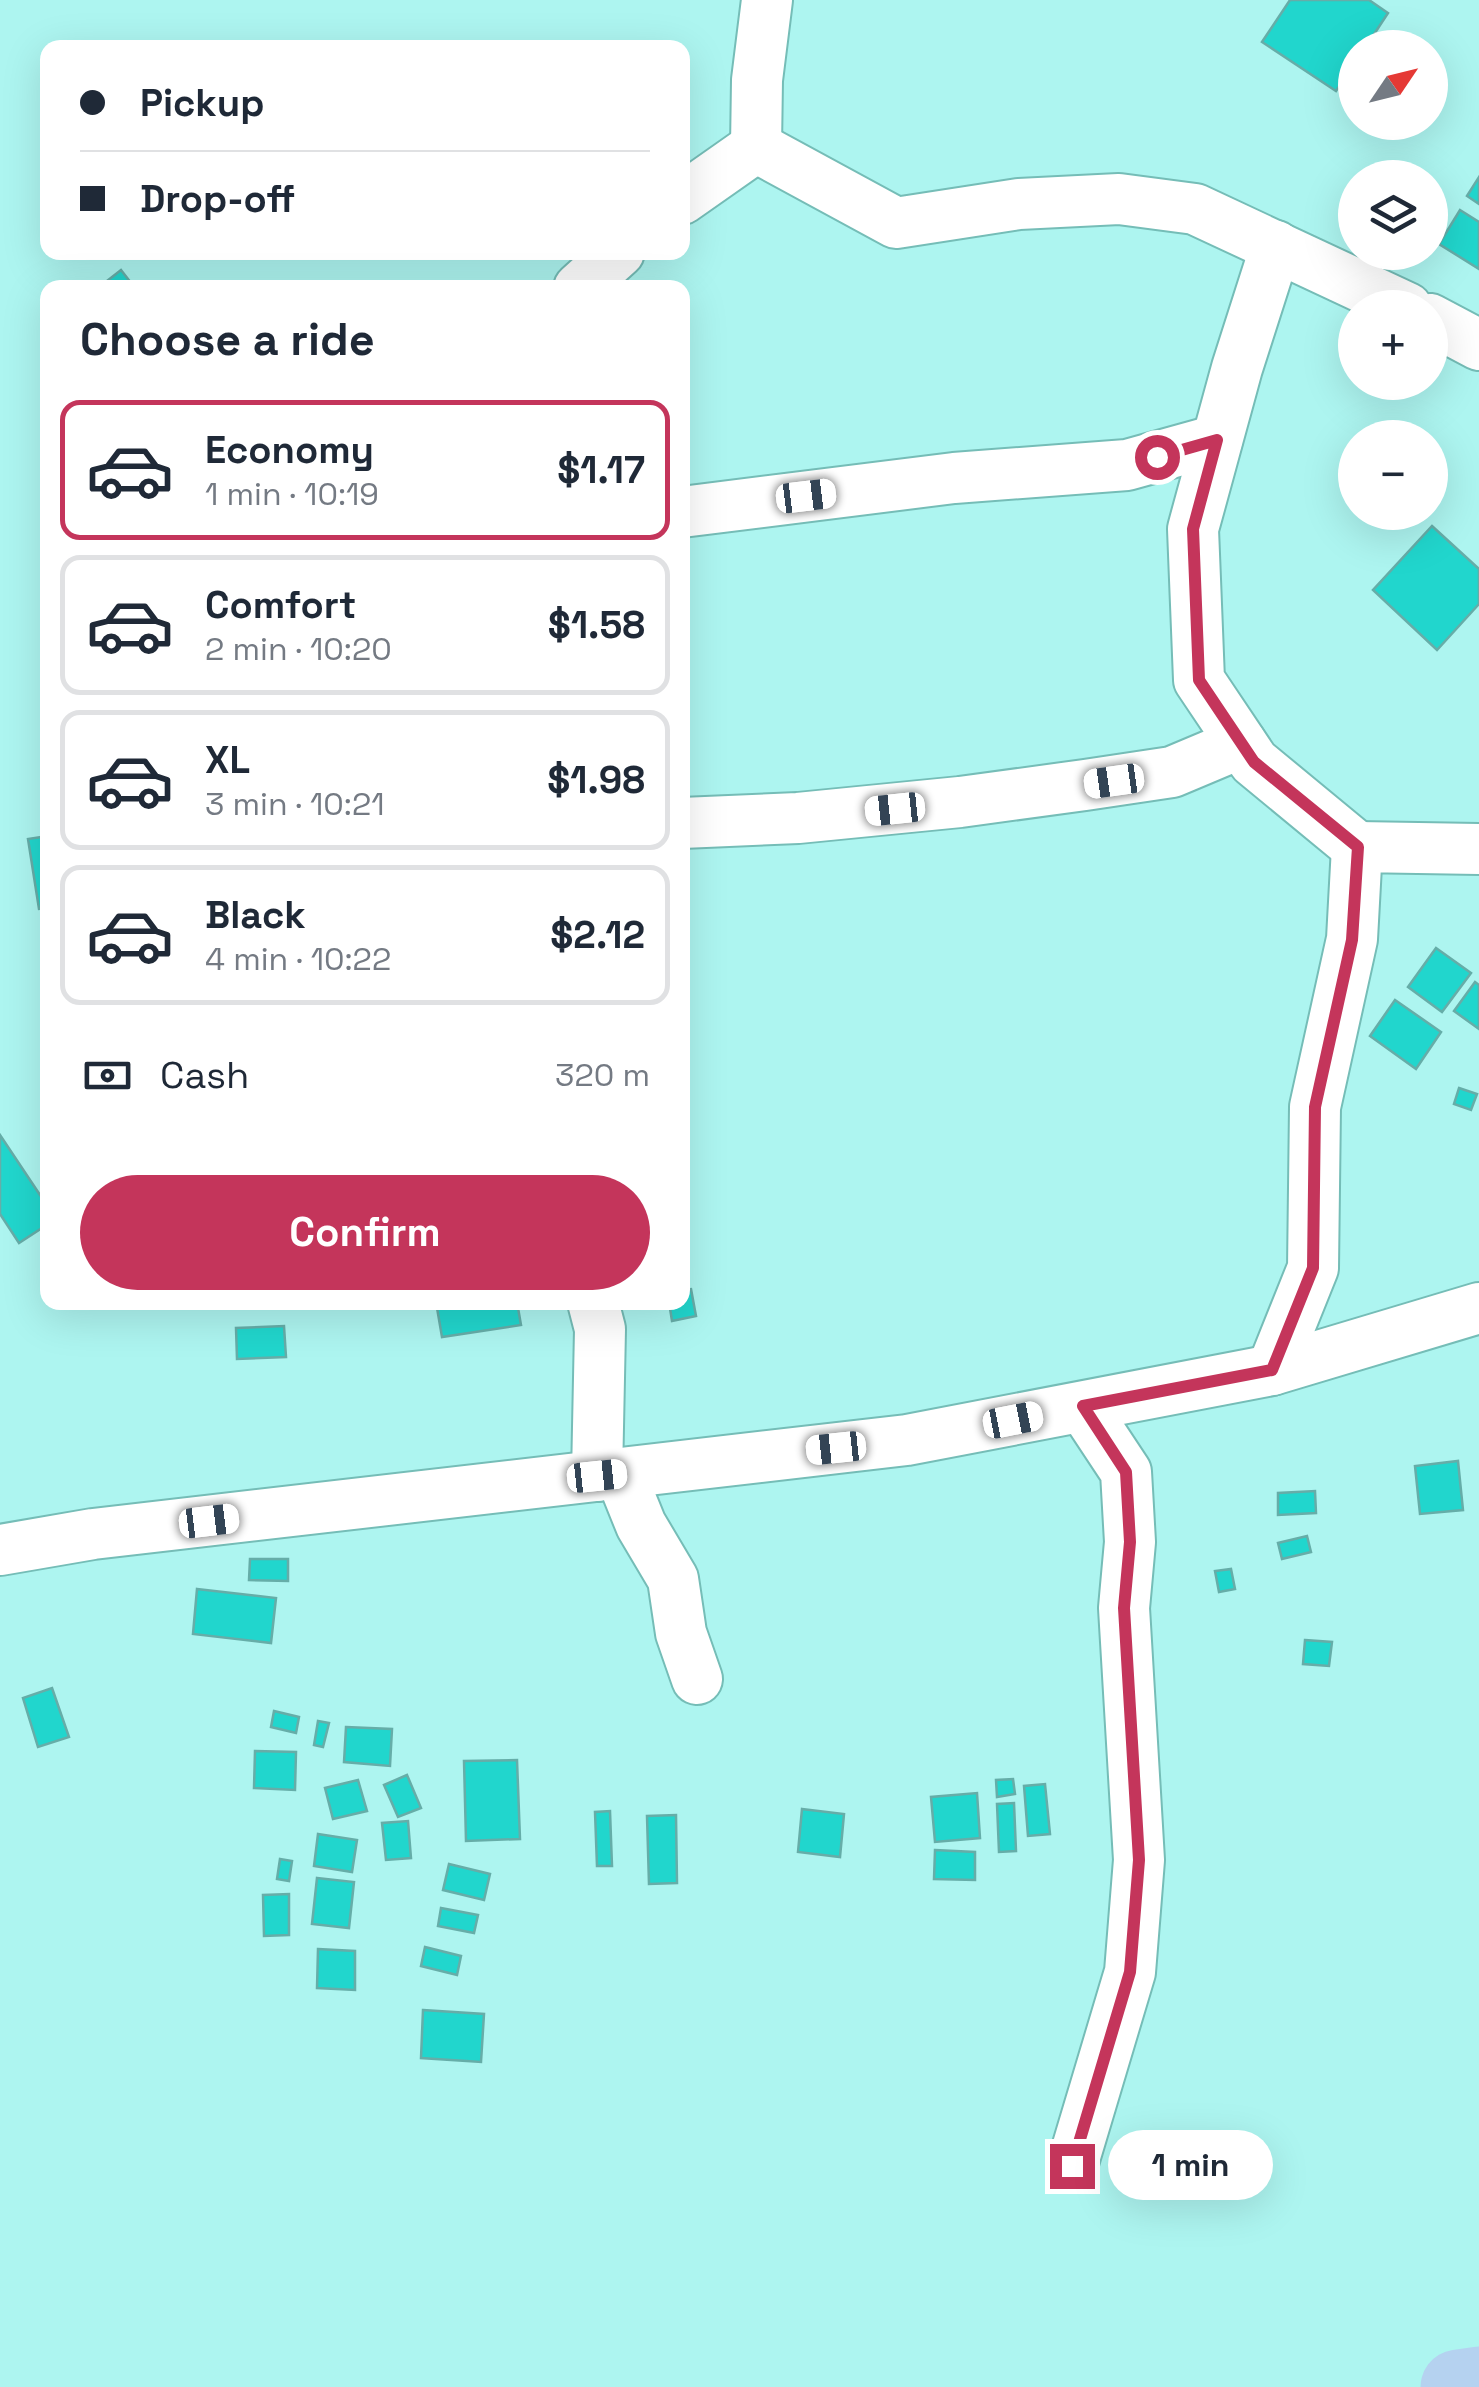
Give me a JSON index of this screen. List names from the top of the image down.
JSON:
{
  "north": "top right",
  "page": {
    "map_buttons": ["+", "−"],
    "banner": ["Pickup", "Drop-off"],
    "heading": "Choose a ride",
    "list": [
      {
        "name": "Economy",
        "note": "1 min · 10:19",
        "value": "$1.17"
      },
      {
        "name": "Comfort",
        "note": "2 min · 10:20",
        "value": "$1.58"
      },
      {
        "name": "XL",
        "note": "3 min · 10:21",
        "value": "$1.98"
      },
      {
        "name": "Black",
        "note": "4 min · 10:22",
        "value": "$2.12"
      }
    ],
    "pay": ["Cash", "320 m"],
    "buttons": "Confirm",
    "bubble": "1 min"
  }
}
